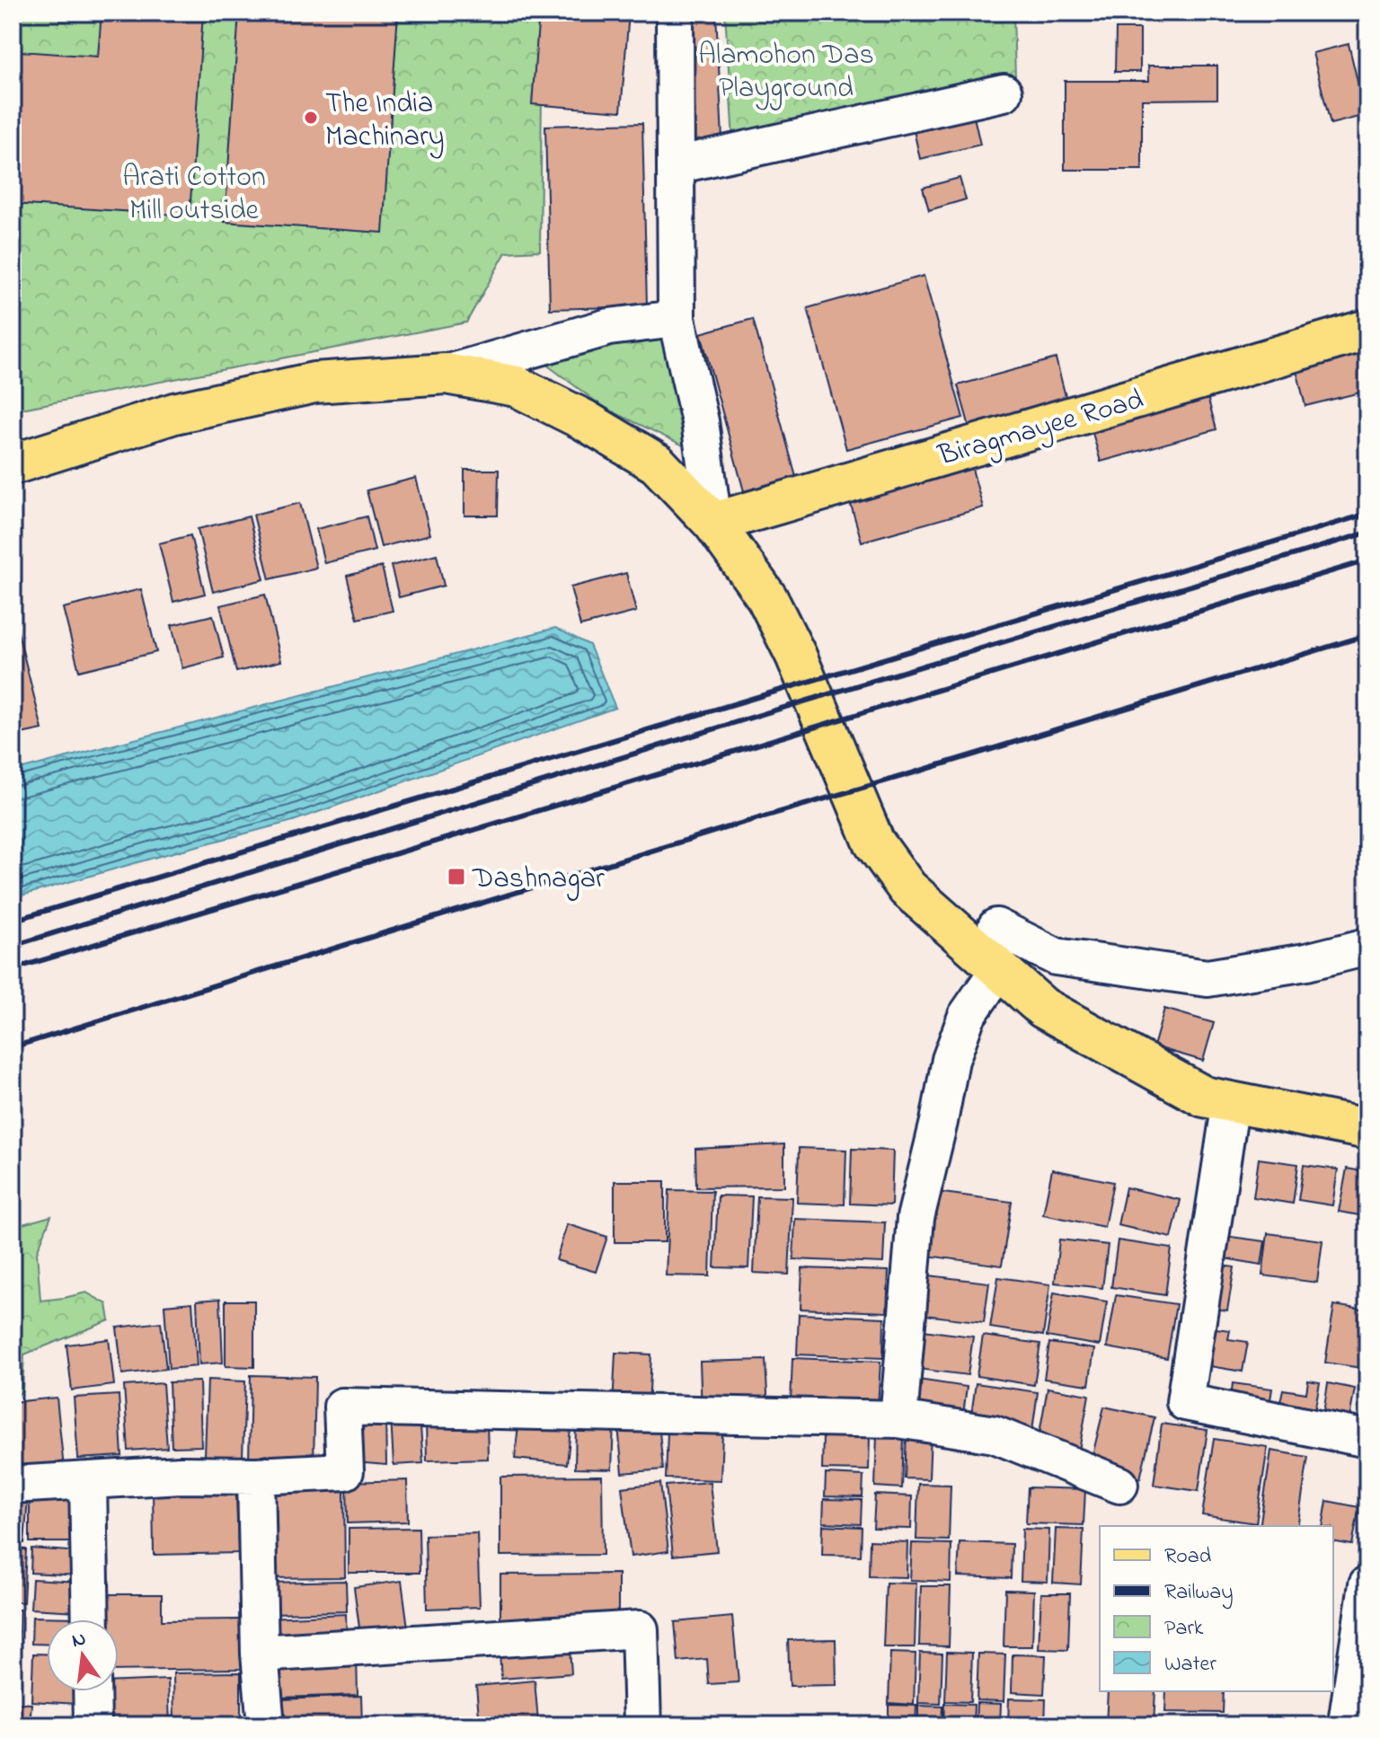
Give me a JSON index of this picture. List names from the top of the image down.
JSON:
{
  "streets": {
    "main road": ["Biragmayee Road"]
  },
  "parks": ["Alamohon Das Playground", "Arati Cotton Mill outside"],
  "places": {
    "other": ["The India Machinary"],
    "transit": ["Dashnagar"]
  },
  "legend": [
    "Road",
    "Railway",
    "Park",
    "Water"
  ],
  "north": "top"
}
